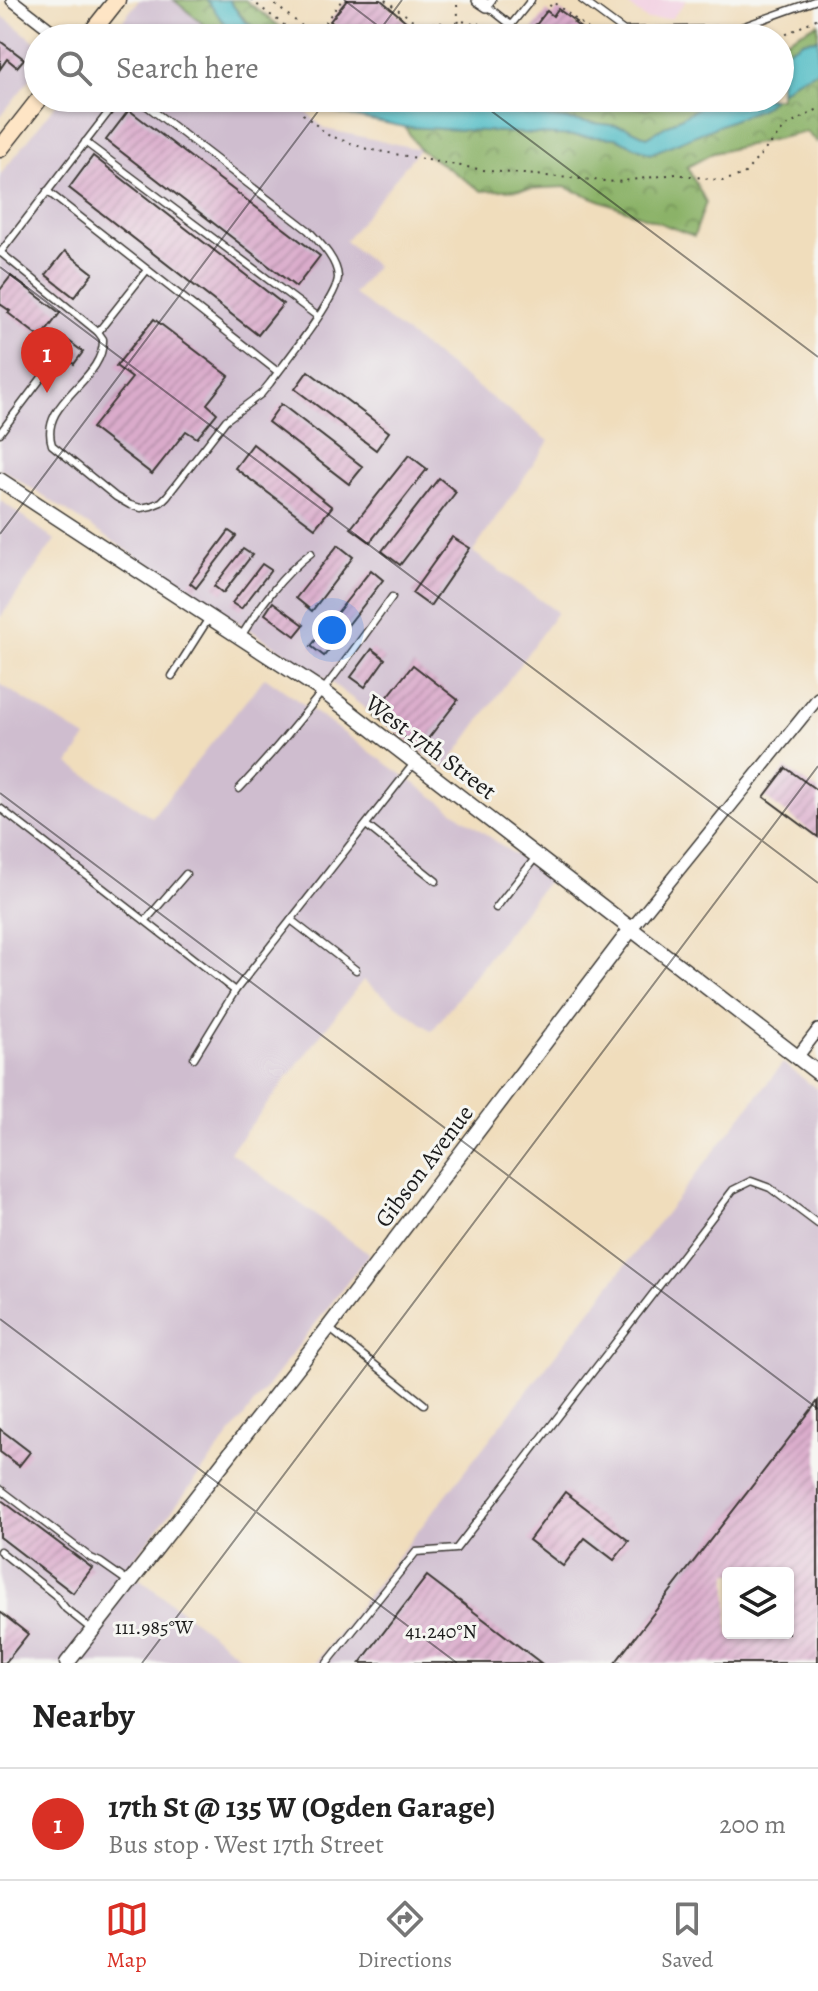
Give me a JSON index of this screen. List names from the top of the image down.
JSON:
{
  "streets": {
    "street": ["West 17th Street", "Gibson Avenue"]
  },
  "crossings": [
    ["West 17th Street", "Gibson Avenue"]
  ],
  "page": {
    "search": "Search here",
    "pins": "1",
    "heading": "Nearby",
    "list": [
      {
        "mark": "1",
        "name": "17th St @ 135 W (Ogden Garage)",
        "note": "Bus stop · West 17th Street",
        "value": "200 m"
      }
    ],
    "nav": ["Map", "Directions", "Saved"]
  },
  "coordinates": ["111.985°W", "41.240°N"]
}
